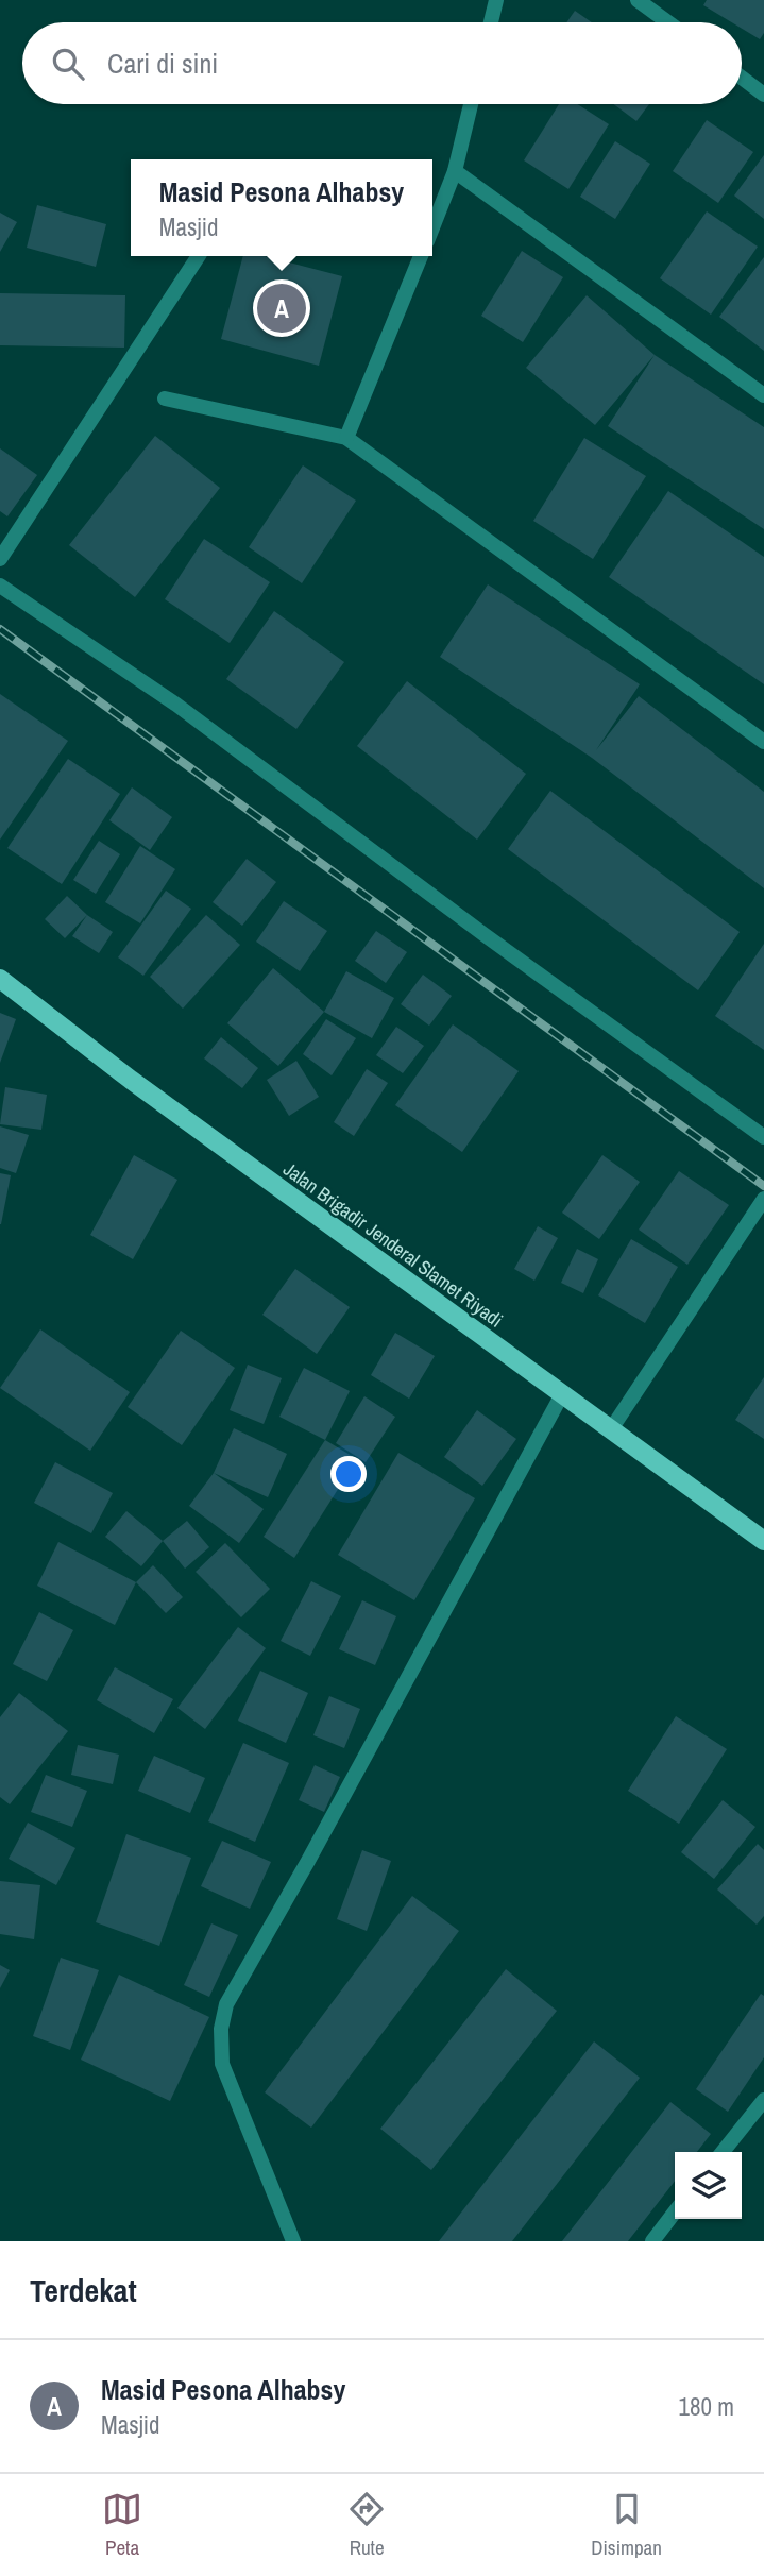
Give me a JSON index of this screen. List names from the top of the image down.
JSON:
{
  "streets": {
    "main road": ["Jalan Brigadir Jenderal Slamet Riyadi"]
  },
  "page": {
    "search": "Cari di sini",
    "popup": ["Masid Pesona Alhabsy", "Masjid"],
    "pins": "A",
    "heading": "Terdekat",
    "list": [
      {
        "mark": "A",
        "name": "Masid Pesona Alhabsy",
        "note": "Masjid",
        "value": "180 m"
      }
    ],
    "nav": ["Peta", "Rute", "Disimpan"]
  }
}
